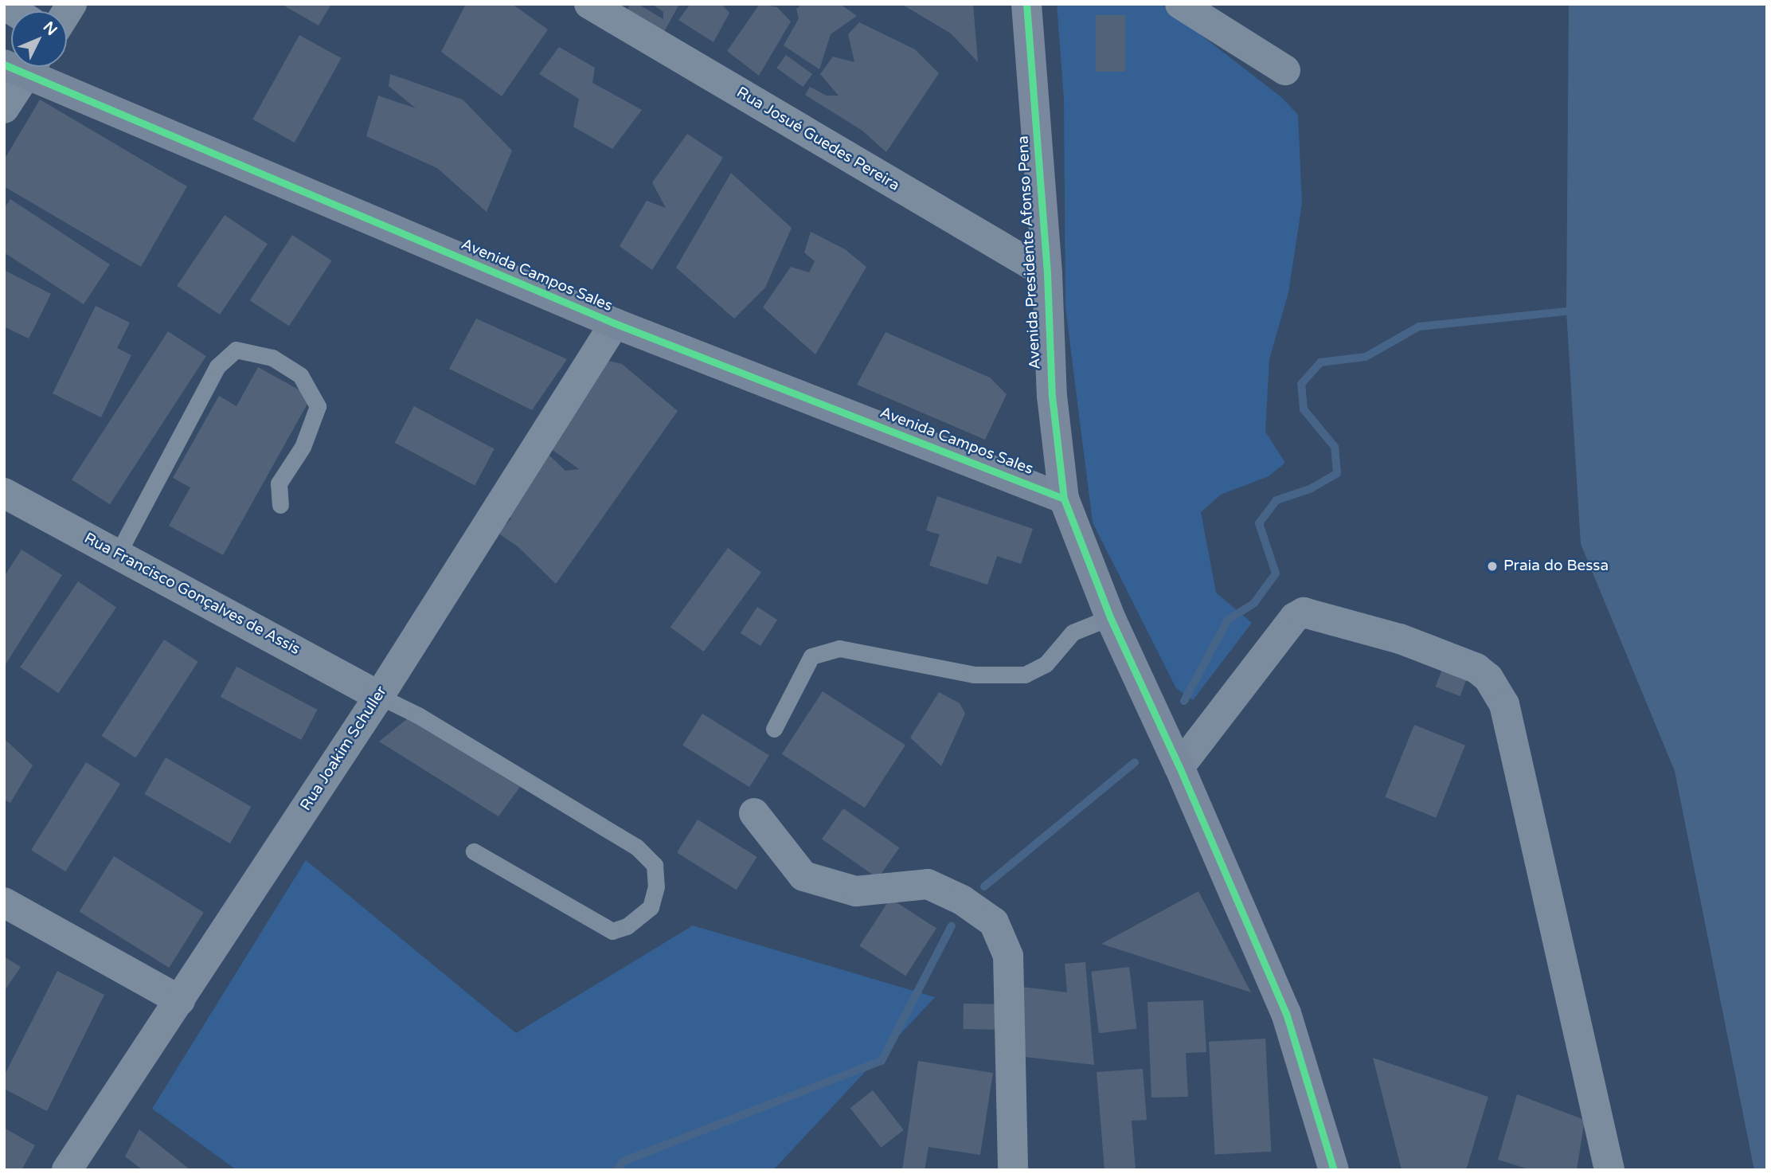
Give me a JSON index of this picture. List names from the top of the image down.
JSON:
{
  "streets": {
    "main road": ["Avenida Presidente Afonso Pena"],
    "street": [
      "Rua Josué Guedes Pereira",
      "Avenida Campos Sales",
      "Rua Francisco Gonçalves de Assis",
      "Rua Joakim Schuller"
    ]
  },
  "crossings": [
    ["Rua Josué Guedes Pereira", "Avenida Presidente Afonso Pena"],
    ["Avenida Presidente Afonso Pena", "Avenida Campos Sales"],
    ["Avenida Campos Sales", "Rua Joakim Schuller"],
    ["Rua Francisco Gonçalves de Assis", "Rua Joakim Schuller"]
  ],
  "places": ["Praia do Bessa"],
  "north": "top right"
}
